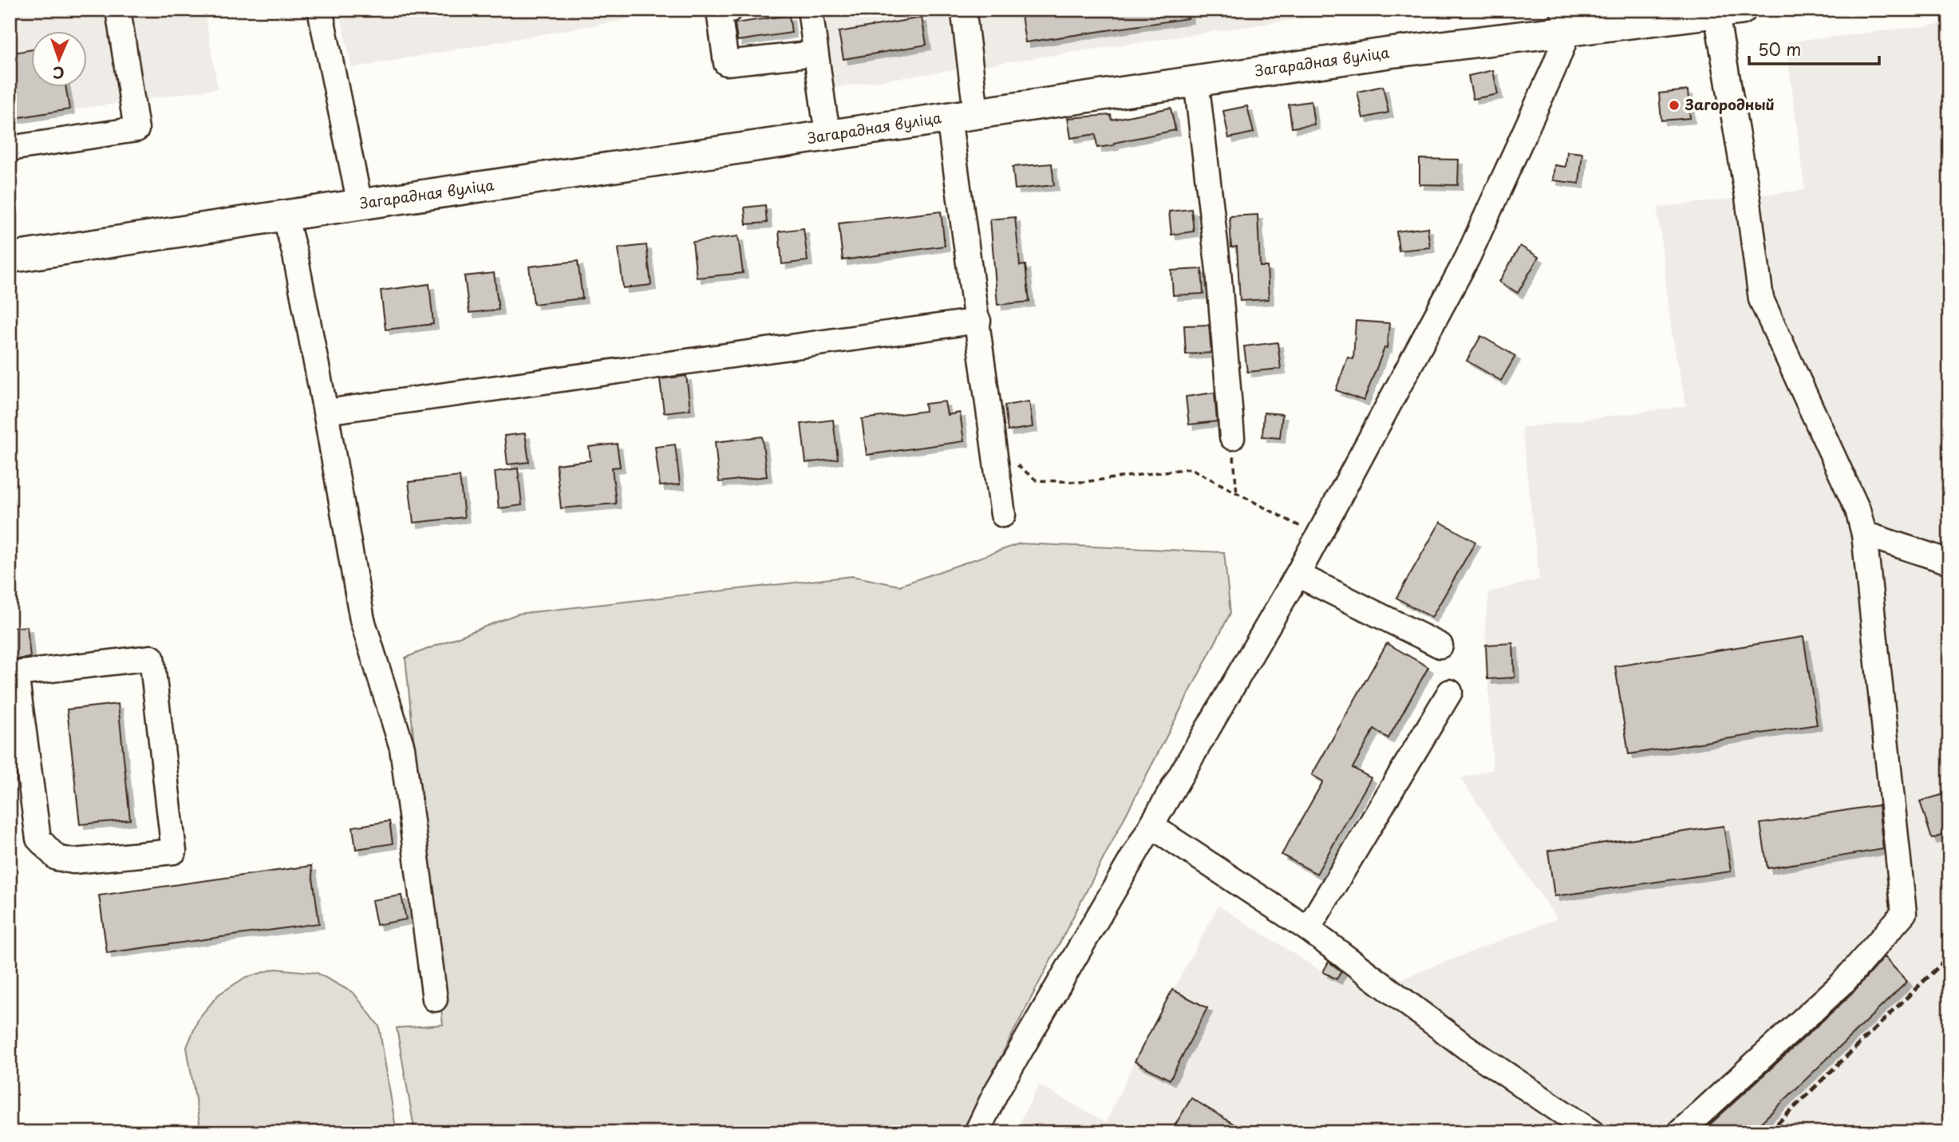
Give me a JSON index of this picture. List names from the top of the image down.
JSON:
{
  "streets": {
    "main road": ["Загарадная вуліца"]
  },
  "places": ["Загородный"],
  "scale_bar": "50 m",
  "north": "bottom"
}
